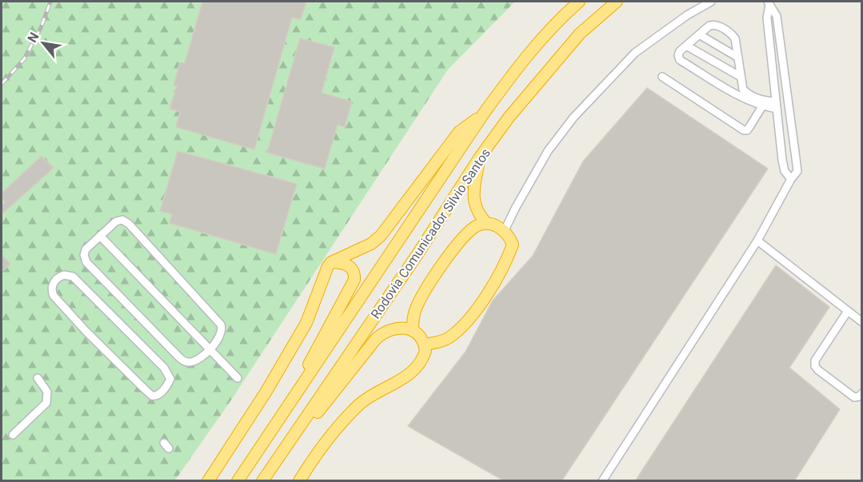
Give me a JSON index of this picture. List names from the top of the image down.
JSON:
{
  "streets": {
    "highway": ["Rodovia Comunicador Silvio Santos"]
  },
  "north": "top left"
}
